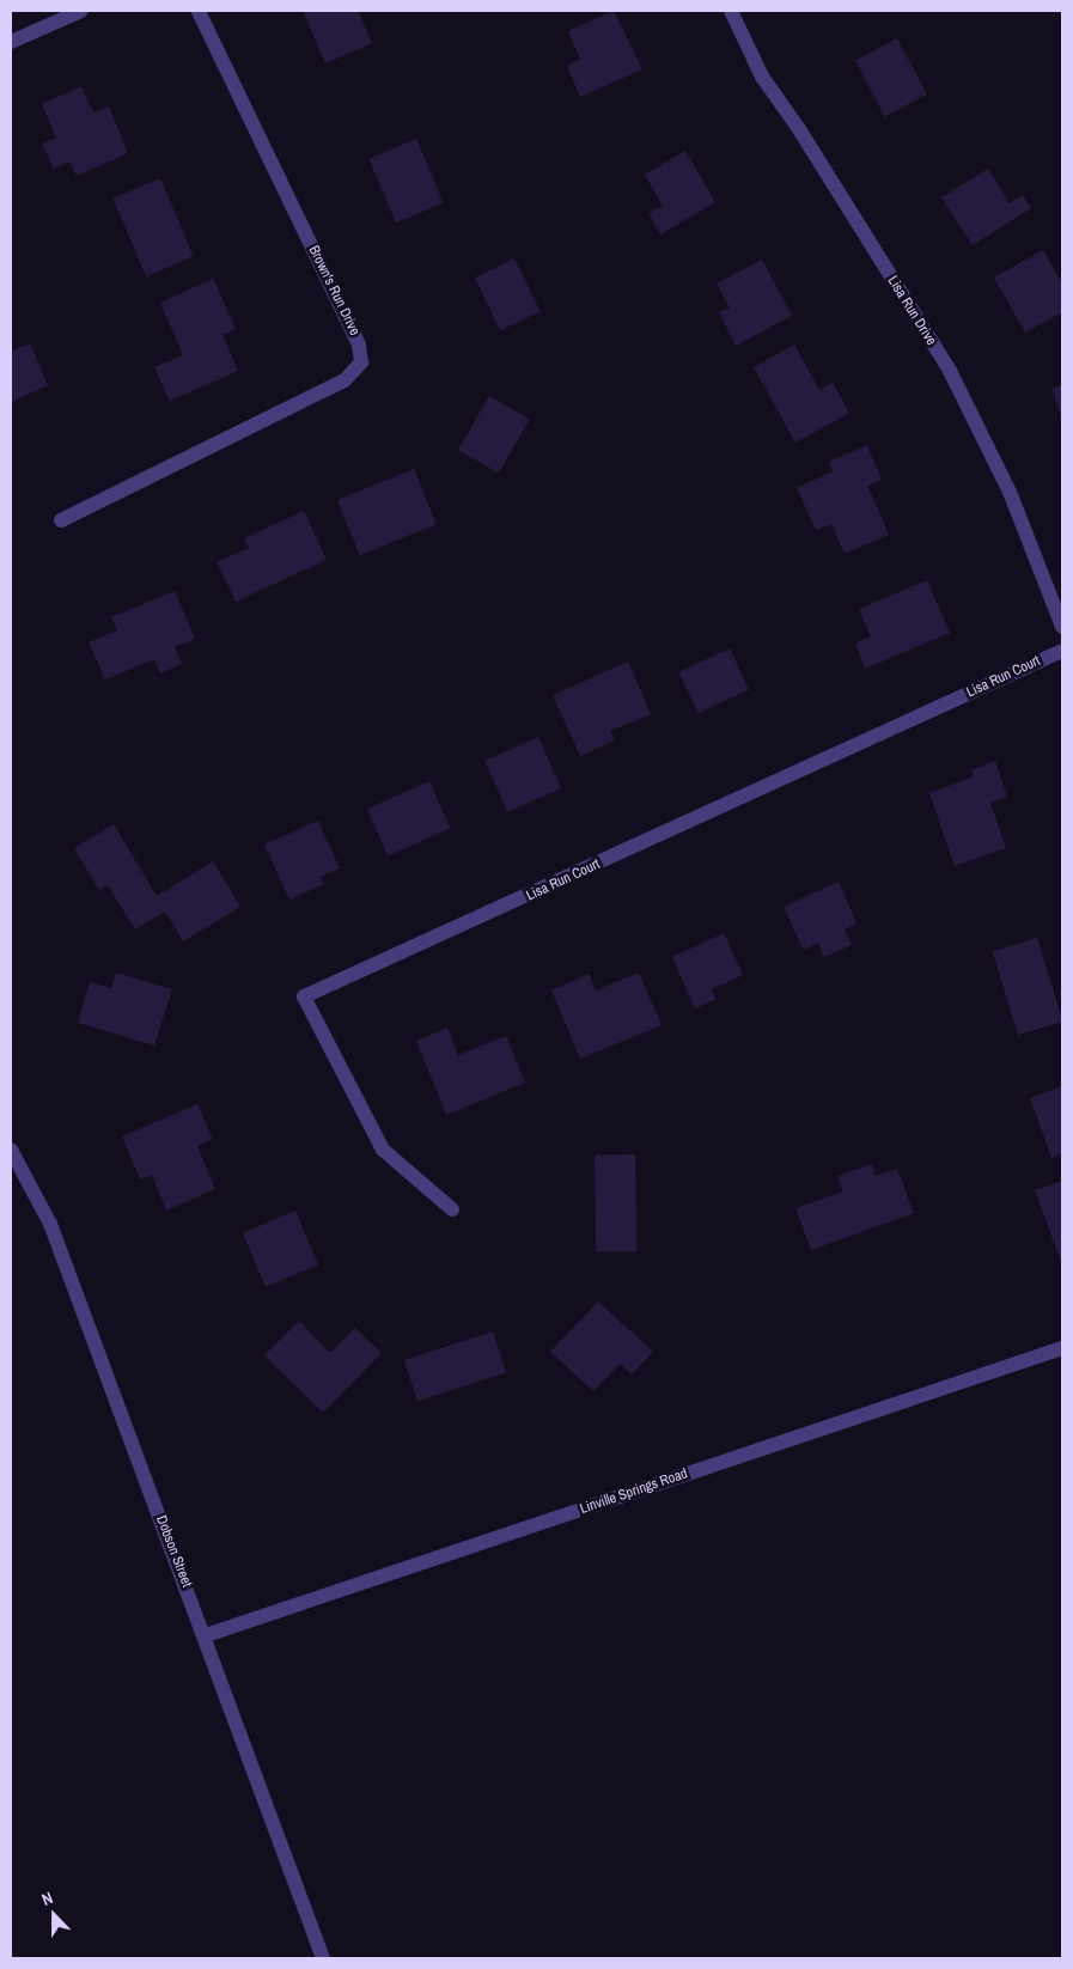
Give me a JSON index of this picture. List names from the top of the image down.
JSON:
{
  "streets": {
    "street": [
      "Brown's Run Drive",
      "Lisa Run Drive",
      "Lisa Run Court",
      "Linville Springs Road",
      "Dobson Street"
    ]
  },
  "crossings": [
    ["Linville Springs Road", "Dobson Street"]
  ],
  "north": "top"
}
